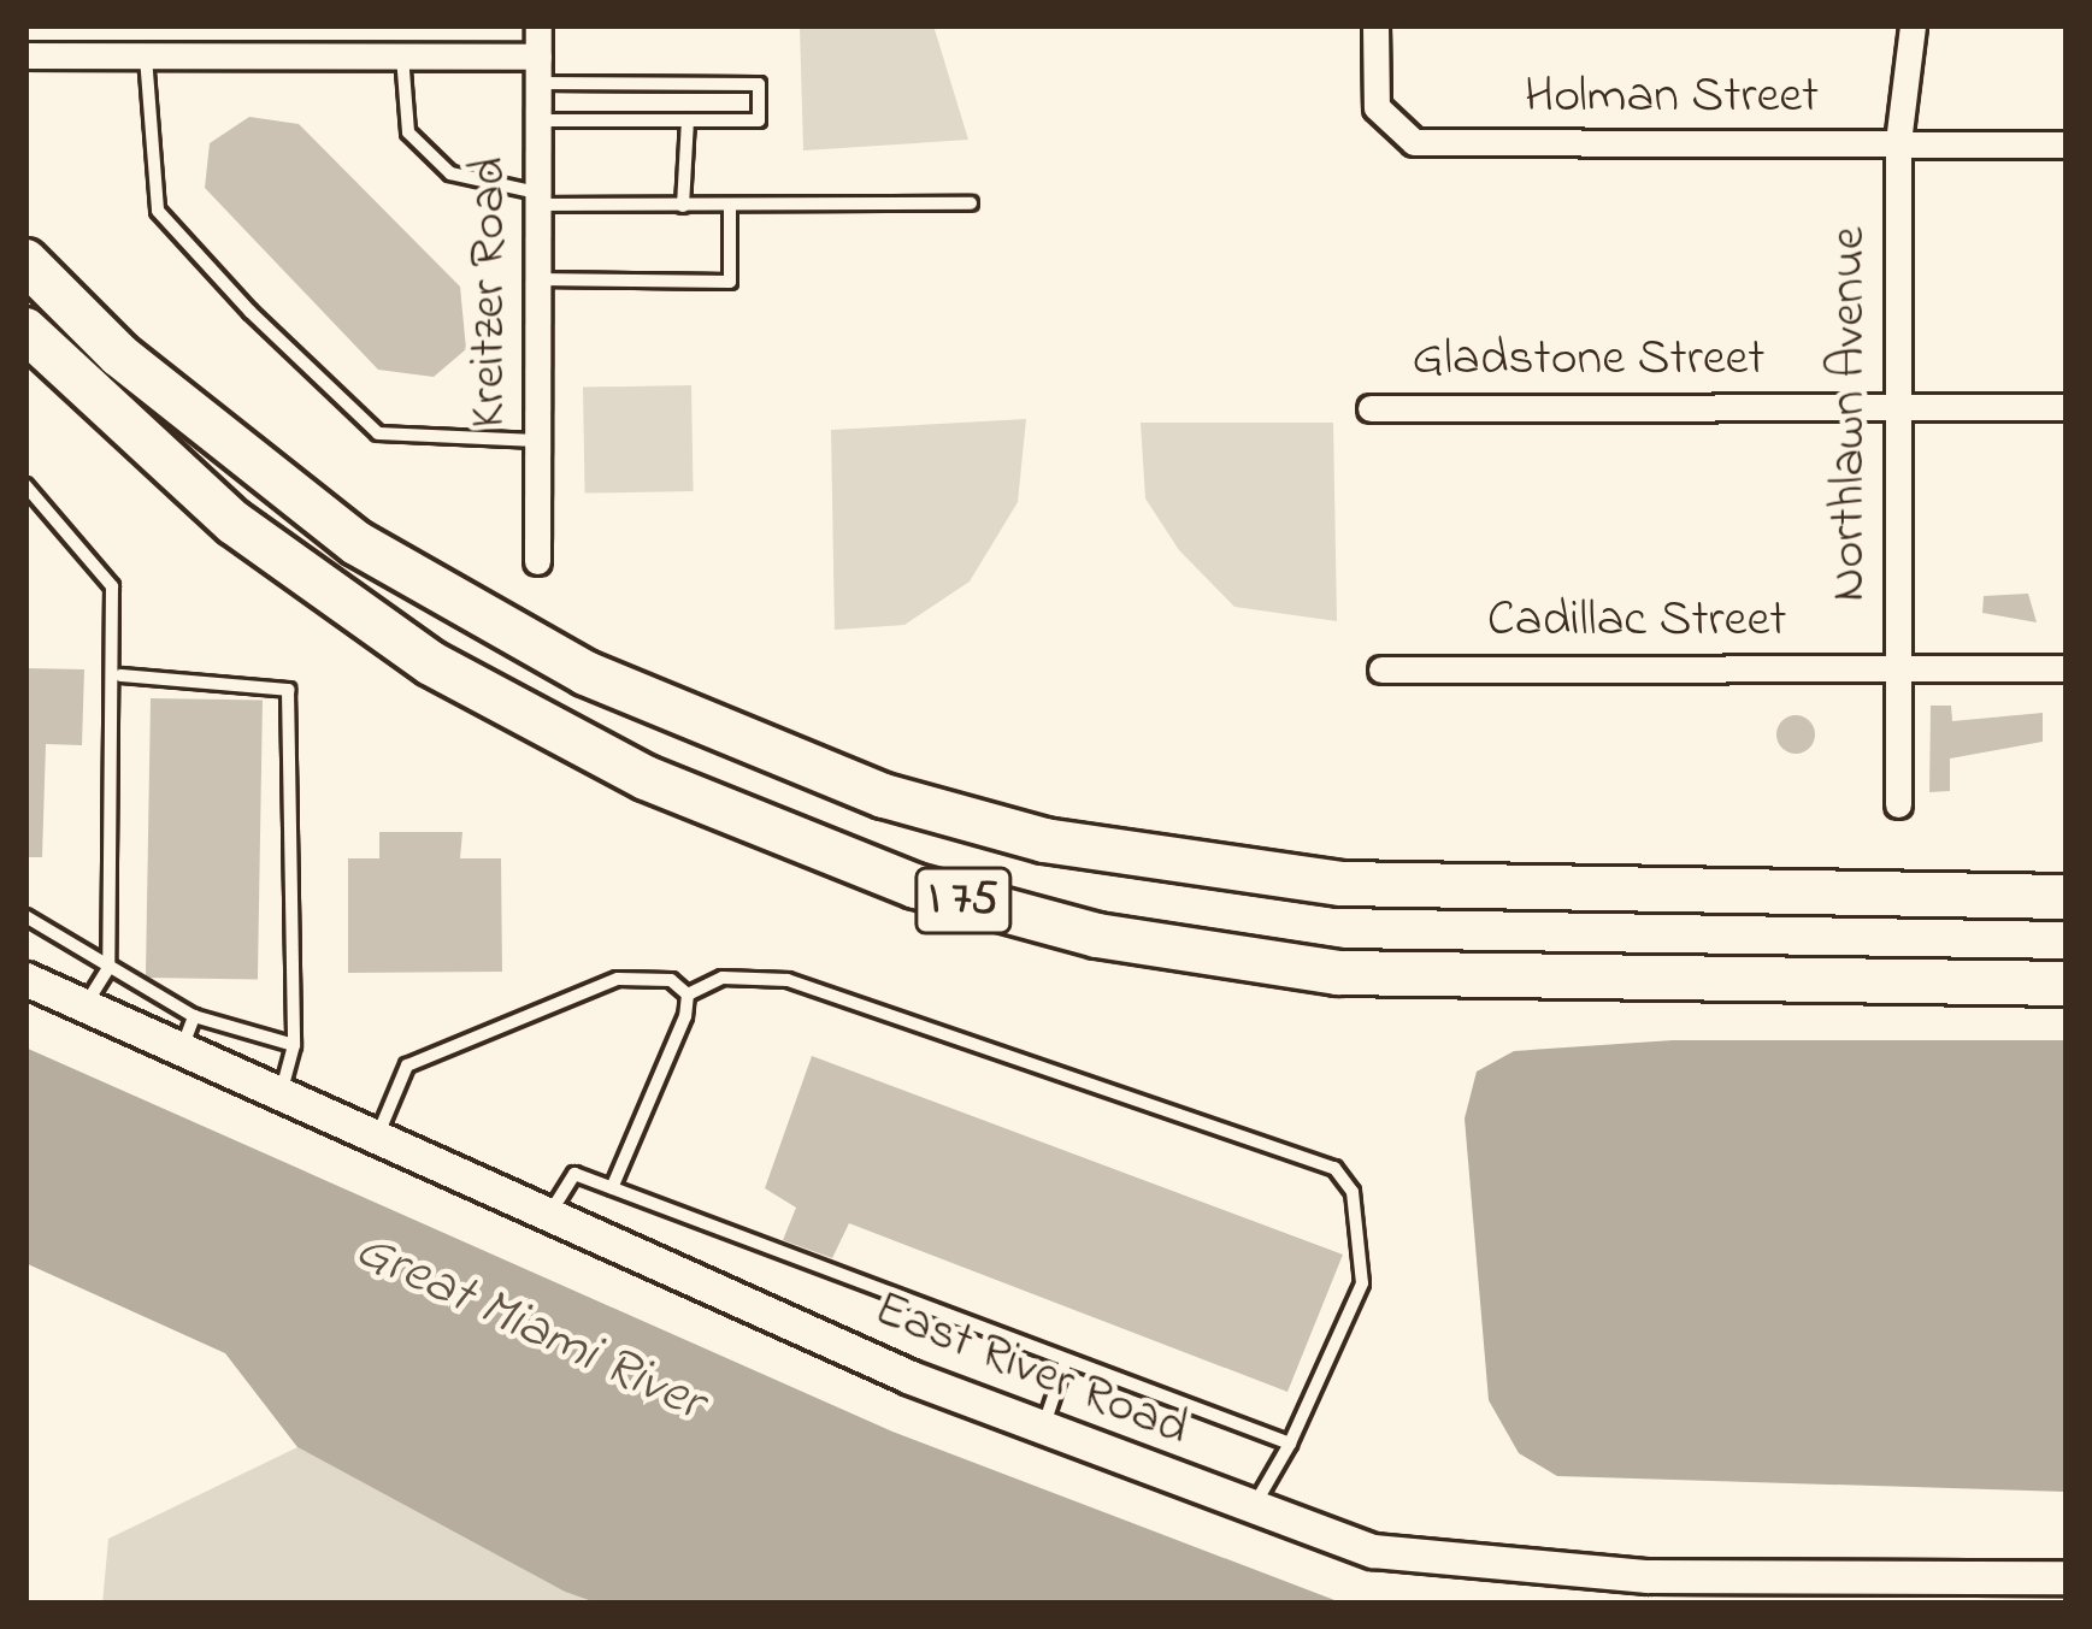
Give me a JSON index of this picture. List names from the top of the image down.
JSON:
{
  "streets": {
    "highway": ["I 75"],
    "street": [
      "Holman Street",
      "Kreitzer Road",
      "Gladstone Street",
      "Northlawn Avenue",
      "Cadillac Street",
      "East River Road"
    ]
  },
  "crossings": [
    ["Holman Street", "Northlawn Avenue"],
    ["Gladstone Street", "Northlawn Avenue"],
    ["Northlawn Avenue", "Cadillac Street"]
  ],
  "water": ["Great Miami River"]
}
